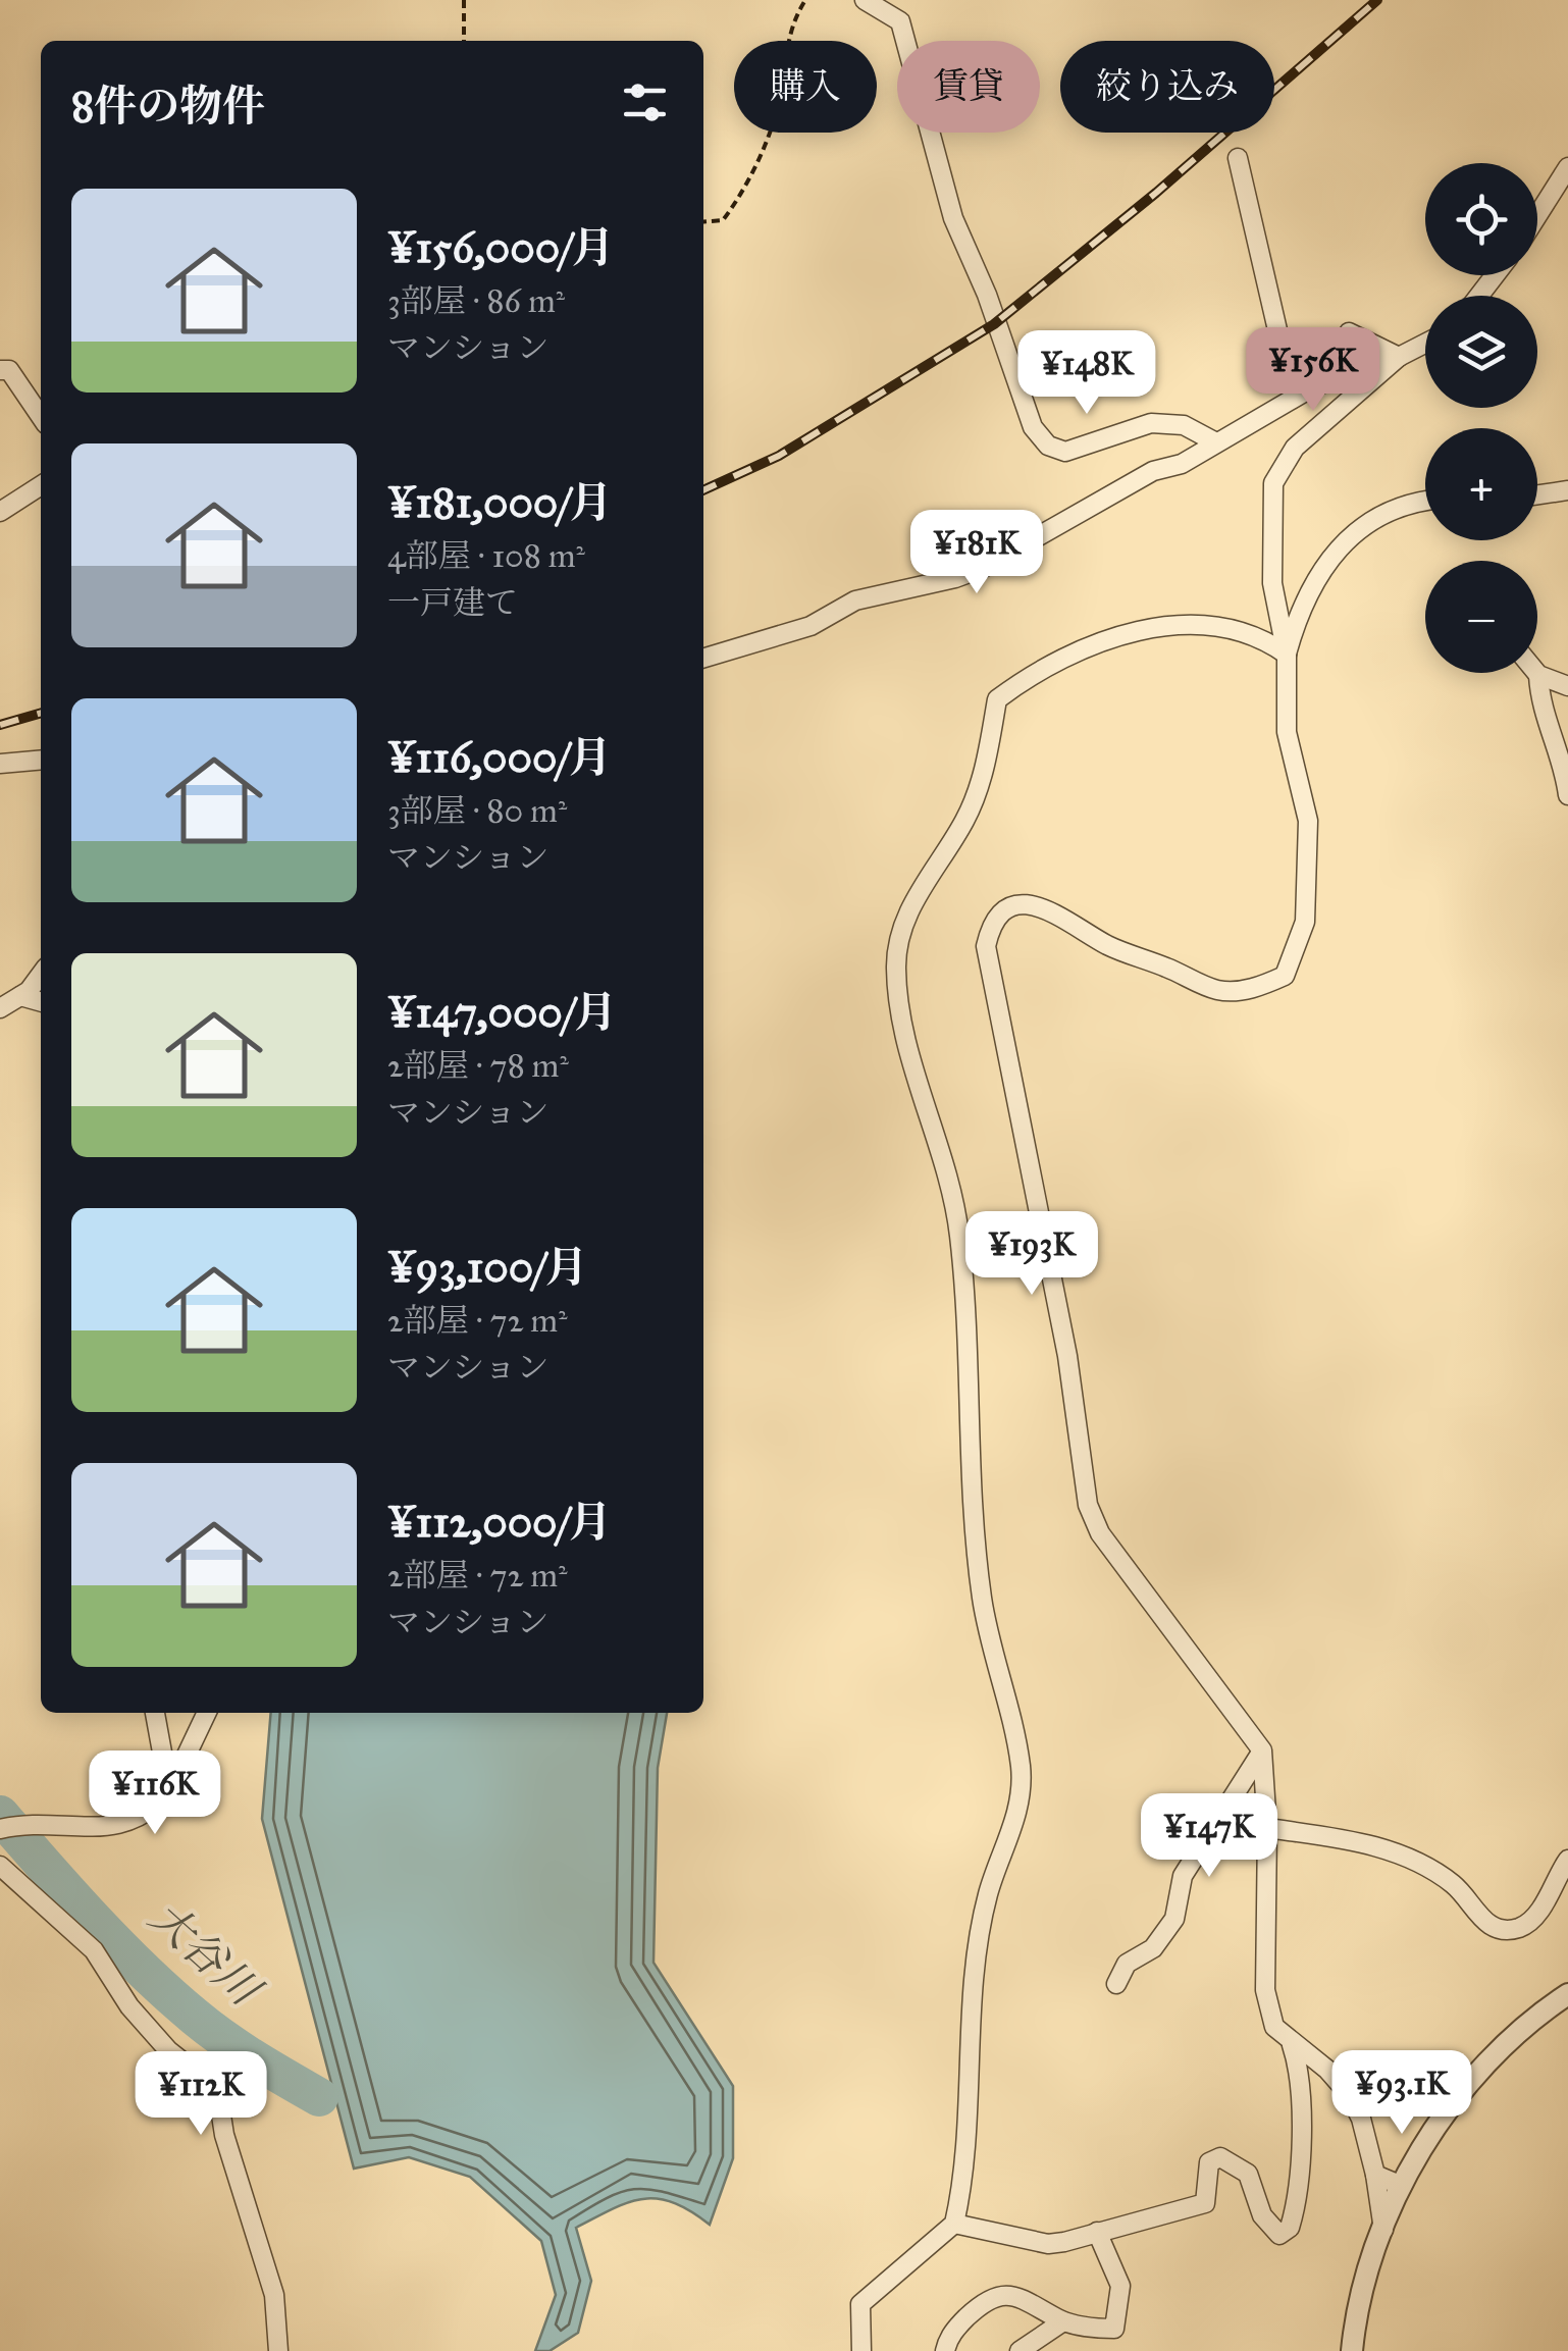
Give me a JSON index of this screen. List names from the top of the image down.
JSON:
{
  "water": ["大谷川"],
  "page": {
    "chip": ["購入", "賃貸", "絞り込み"],
    "heading": "8件の物件",
    "map_buttons": ["+", "−"],
    "list": [
      {
        "name": "¥156,000/月",
        "note": "3部屋 · 86 m² · マンション"
      },
      {
        "name": "¥181,000/月",
        "note": "4部屋 · 108 m² · 一戸建て"
      },
      {
        "name": "¥116,000/月",
        "note": "3部屋 · 80 m² · マンション"
      },
      {
        "name": "¥147,000/月",
        "note": "2部屋 · 78 m² · マンション"
      },
      {
        "name": "¥93,100/月",
        "note": "2部屋 · 72 m² · マンション"
      },
      {
        "name": "¥112,000/月",
        "note": "2部屋 · 72 m² · マンション"
      }
    ],
    "price": [
      "¥156K",
      "¥148K",
      "¥181K",
      "¥193K",
      "¥116K",
      "¥147K",
      "¥93.1K",
      "¥112K"
    ]
  }
}
